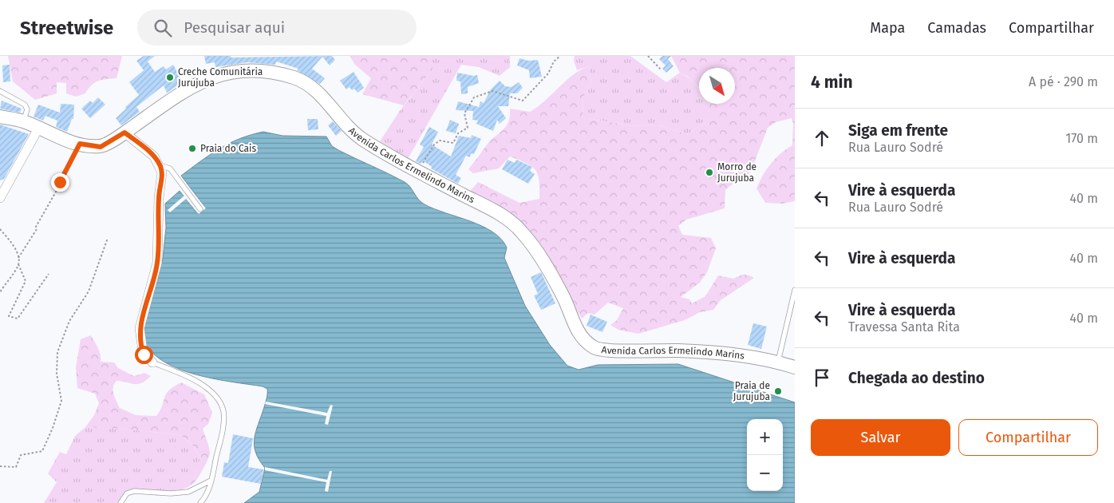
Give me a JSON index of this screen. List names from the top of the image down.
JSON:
{
  "streets": {
    "street": ["Avenida Carlos Ermelindo Marins"]
  },
  "places": [
    "Creche Comunitária Jurujuba",
    "Praia do Cais",
    "Morro de Jurujuba",
    "Praia de Jurujuba"
  ],
  "north": "bottom right",
  "page": {
    "header": "Streetwise",
    "search": "Pesquisar aqui",
    "nav": ["Mapa", "Camadas", "Compartilhar"],
    "heading": ["4 min", "A pé · 290 m"],
    "list": [
      ["Siga em frente", "Rua Lauro Sodré", "170 m"],
      ["Vire à esquerda", "Rua Lauro Sodré", "40 m"],
      ["Vire à esquerda", "40 m"],
      ["Vire à esquerda", "Travessa Santa Rita", "40 m"],
      "Chegada ao destino"
    ],
    "buttons": ["Salvar", "Compartilhar"],
    "map_buttons": ["+", "−"]
  }
}
